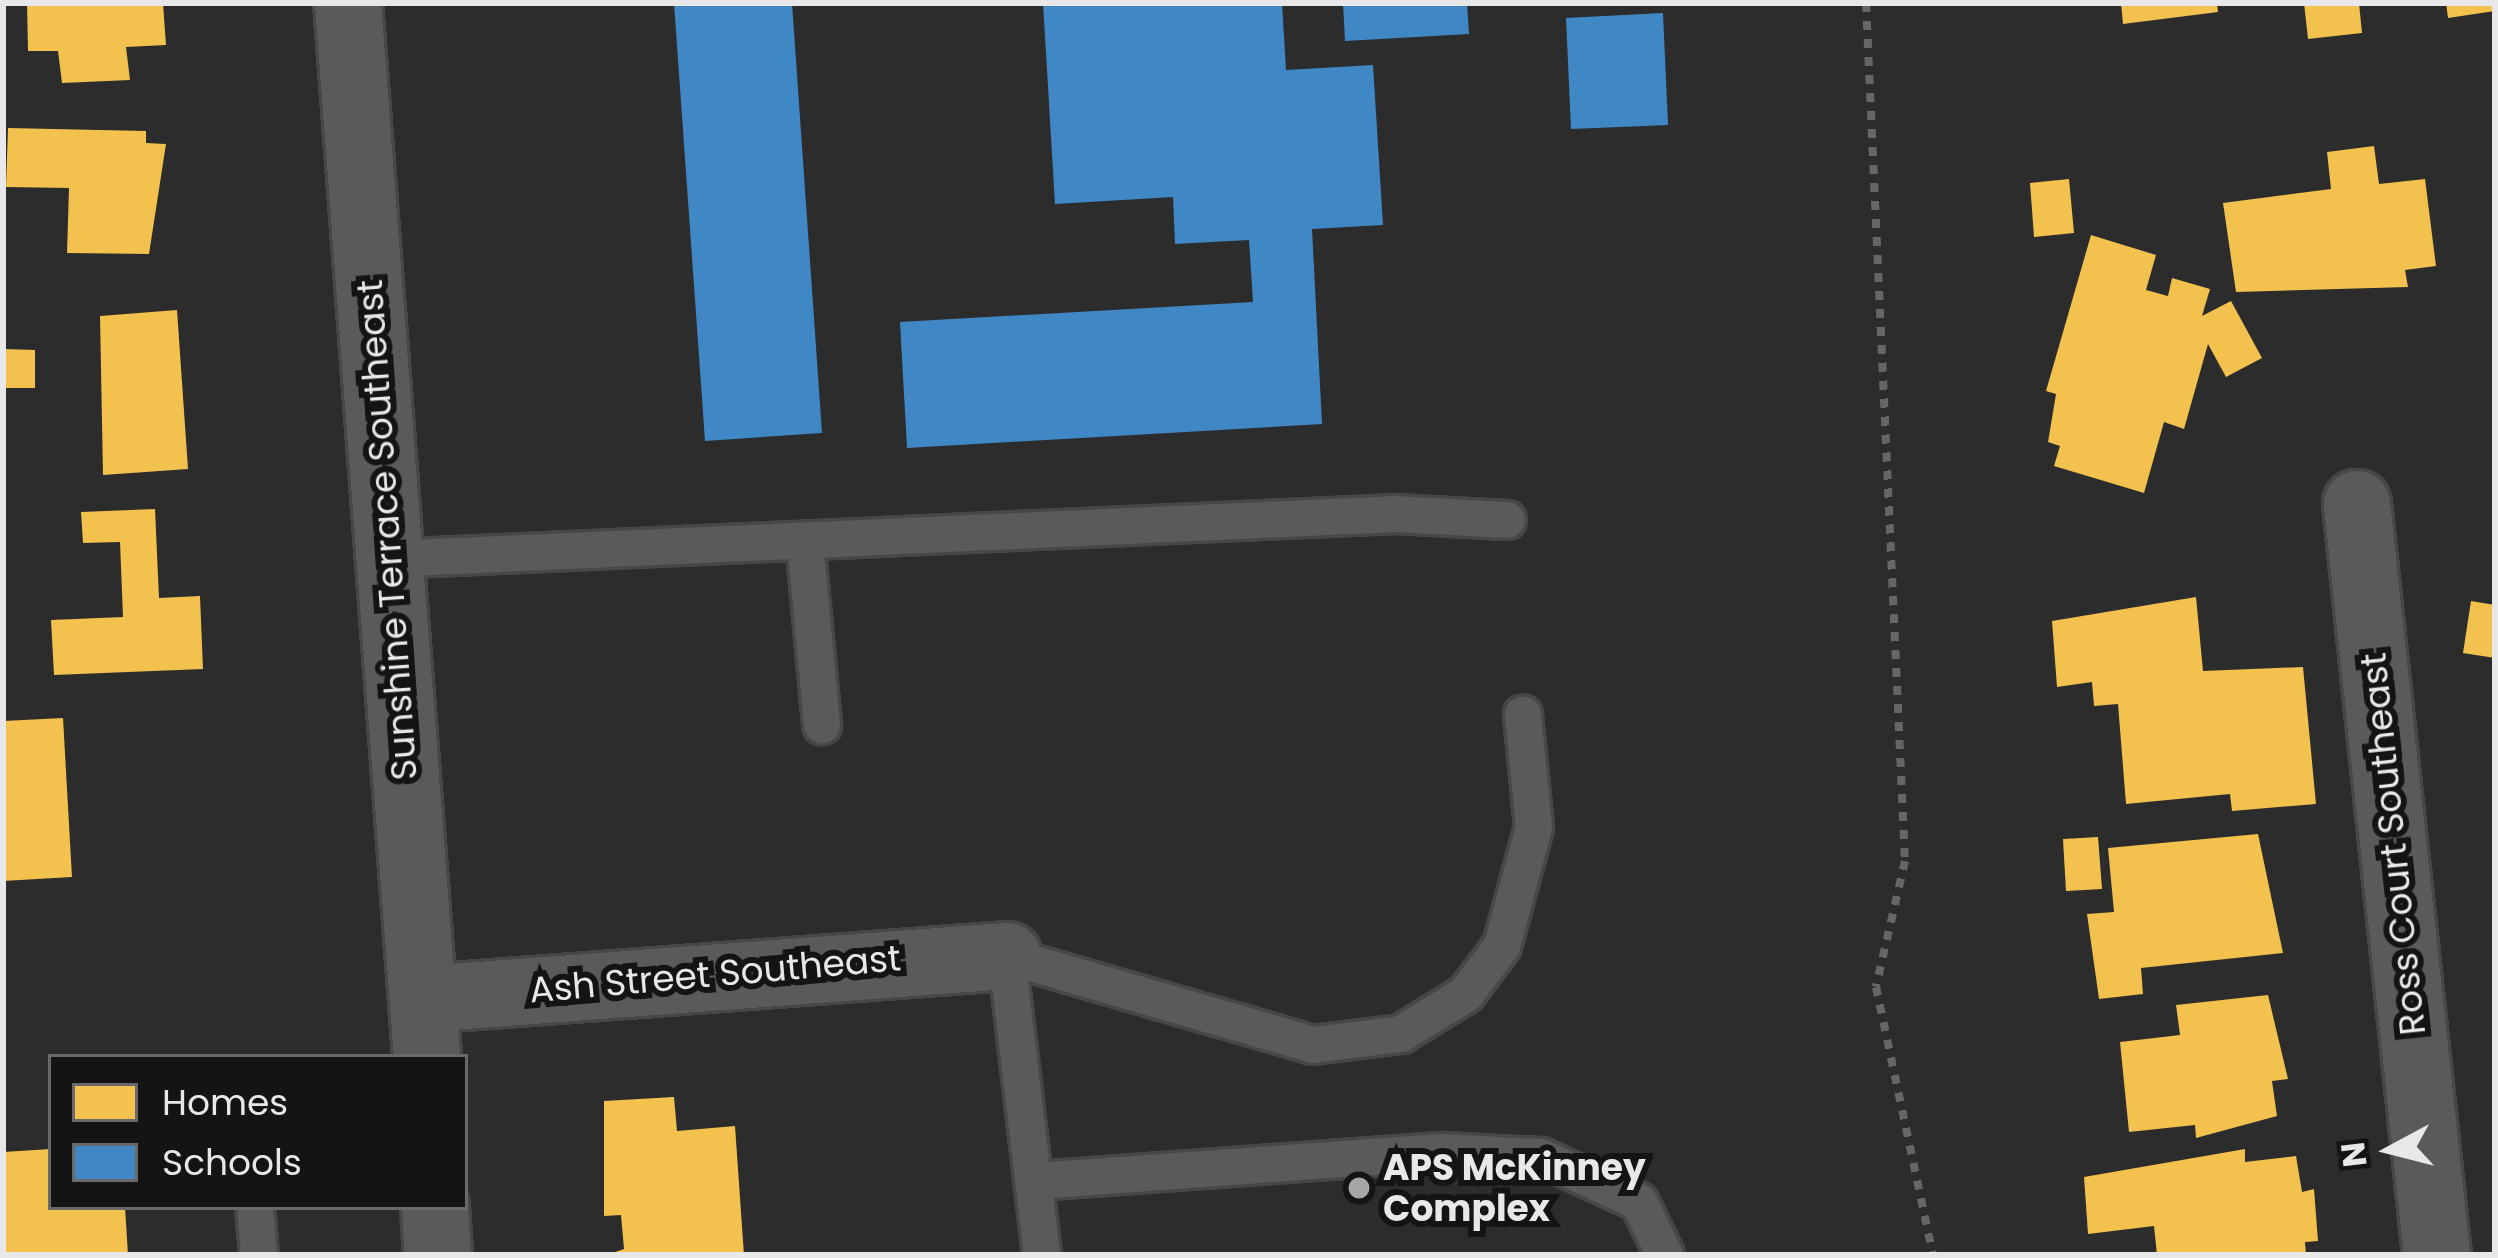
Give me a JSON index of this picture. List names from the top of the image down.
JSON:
{
  "streets": {
    "street": ["Sunshine Terrace Southeast", "Ross Court Southeast", "Ash Street Southeast"]
  },
  "crossings": [
    ["Sunshine Terrace Southeast", "Ash Street Southeast"]
  ],
  "places": ["APS McKinney Complex"],
  "legend": ["Homes", "Schools"],
  "north": "left"
}
